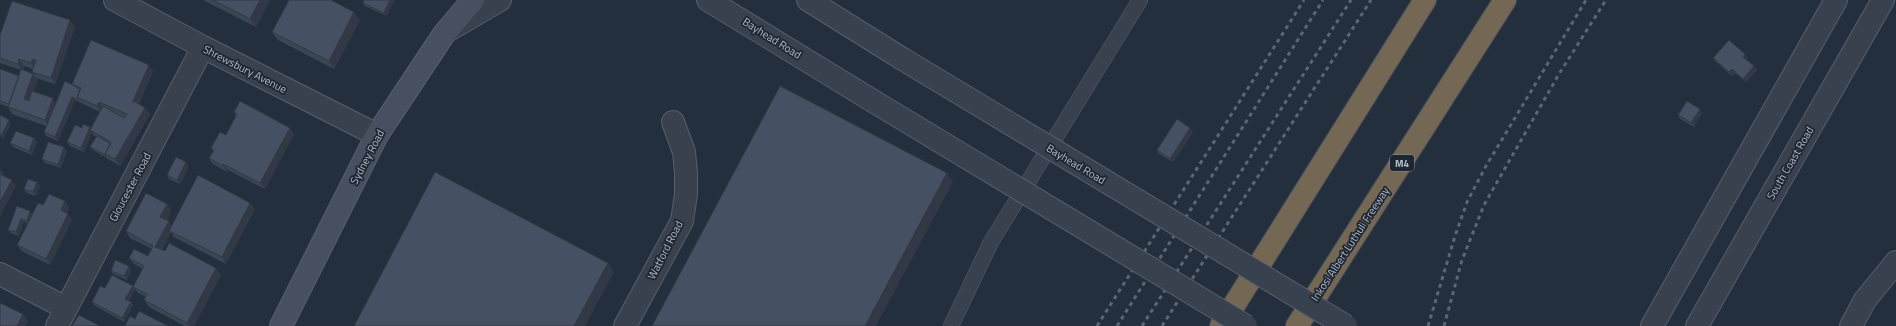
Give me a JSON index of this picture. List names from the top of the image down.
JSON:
{
  "streets": {
    "highway": ["M4", "Inkosi Albert Luthuli Freeway"],
    "main road": ["Sydney Road"],
    "street": [
      "Bayhead Road",
      "Shrewsbury Avenue",
      "South Coast Road",
      "Gloucester Road",
      "Watford Road"
    ]
  },
  "crossings": [
    ["Shrewsbury Avenue", "Sydney Road"],
    ["Shrewsbury Avenue", "Gloucester Road"]
  ]
}
